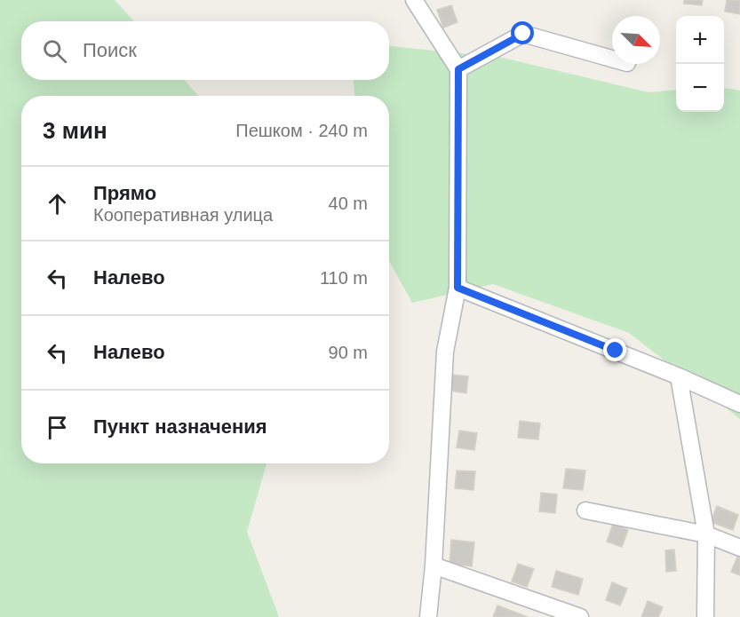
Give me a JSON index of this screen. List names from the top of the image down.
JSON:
{
  "north": "bottom right",
  "page": {
    "map_buttons": ["+", "−"],
    "search": "Поиск",
    "heading": ["3 мин", "Пешком · 240 m"],
    "list": [
      ["Прямо", "Кооперативная улица", "40 m"],
      ["Налево", "110 m"],
      ["Налево", "90 m"],
      "Пункт назначения"
    ]
  }
}
